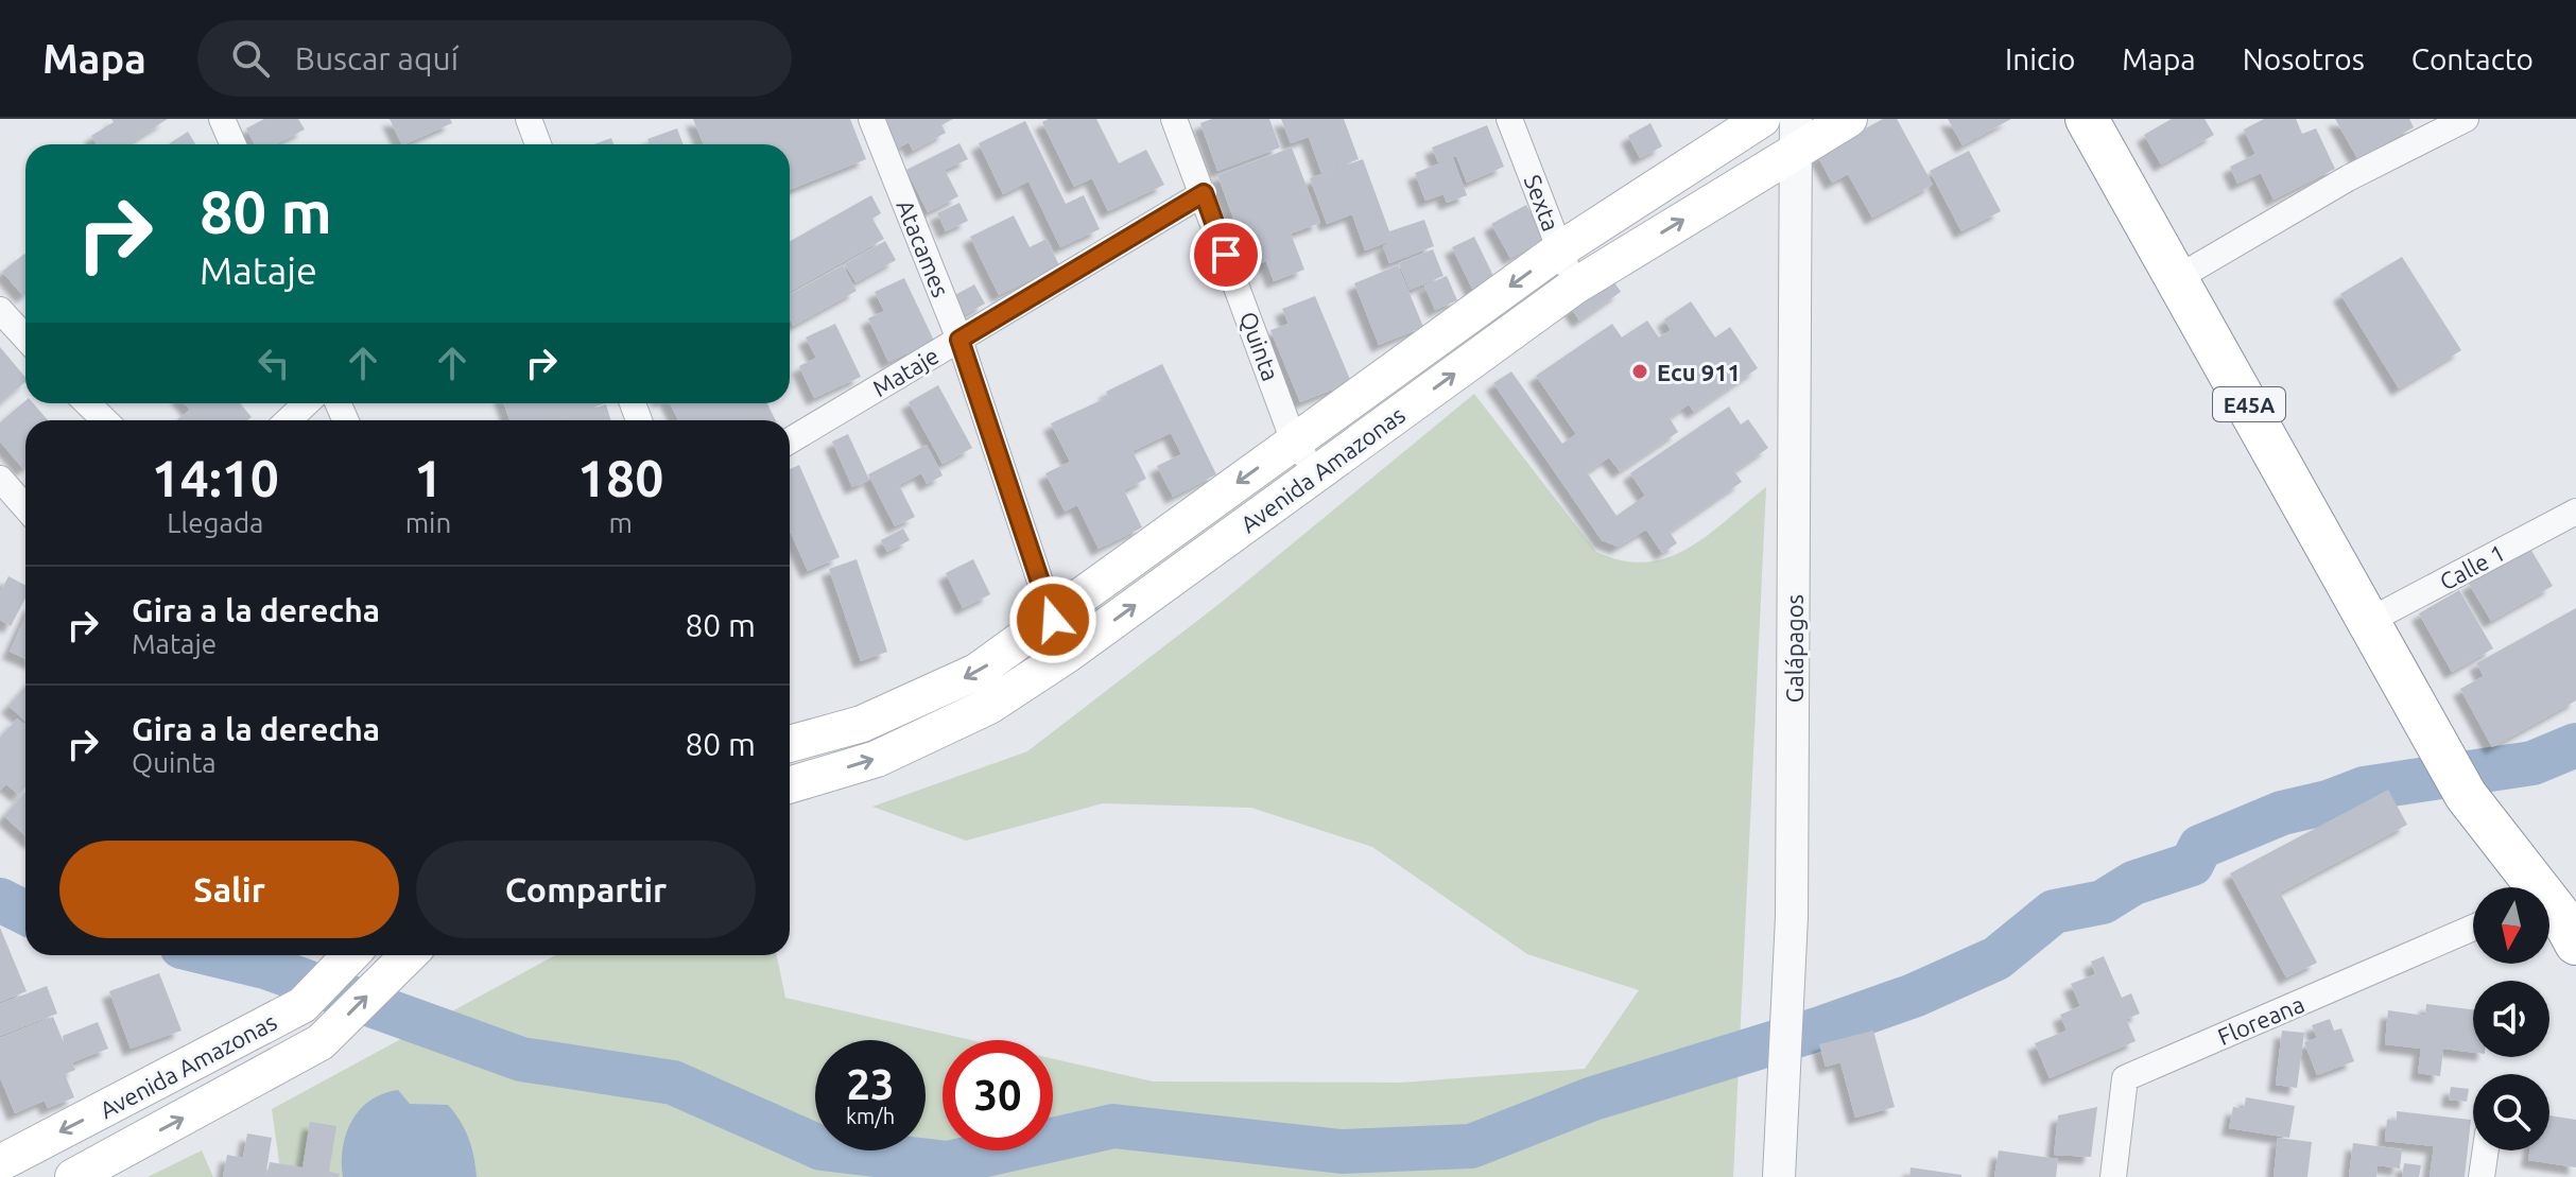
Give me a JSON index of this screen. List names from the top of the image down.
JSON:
{
  "streets": {
    "highway": ["E45A"],
    "main road": ["Avenida Amazonas"],
    "street": [
      "Sexta",
      "Atacames",
      "Quinta",
      "Mataje",
      "Calle 1",
      "Galápagos",
      "Floreana"
    ]
  },
  "crossings": [
    ["Sexta", "Avenida Amazonas"],
    ["Atacames", "Mataje"],
    ["Atacames", "Avenida Amazonas"],
    ["Quinta", "Mataje"],
    ["Quinta", "Avenida Amazonas"],
    ["E45A", "Calle 1"],
    ["Avenida Amazonas", "Galápagos"]
  ],
  "places": ["Ecu 911"],
  "north": "bottom",
  "page": {
    "header": "Mapa",
    "search": "Buscar aquí",
    "nav": [
      "Inicio",
      "Mapa",
      "Nosotros",
      "Contacto"
    ],
    "turn": ["80 m", "Mataje"],
    "eta": [
      "14:10",
      "Llegada",
      "1",
      "min",
      "180",
      "m"
    ],
    "list": [
      {
        "name": "Gira a la derecha",
        "note": "Mataje",
        "value": "80 m"
      },
      {
        "name": "Gira a la derecha",
        "note": "Quinta",
        "value": "80 m"
      }
    ],
    "buttons": ["Salir", "Compartir"],
    "speed": "23 km/h",
    "limit": "30"
  }
}
